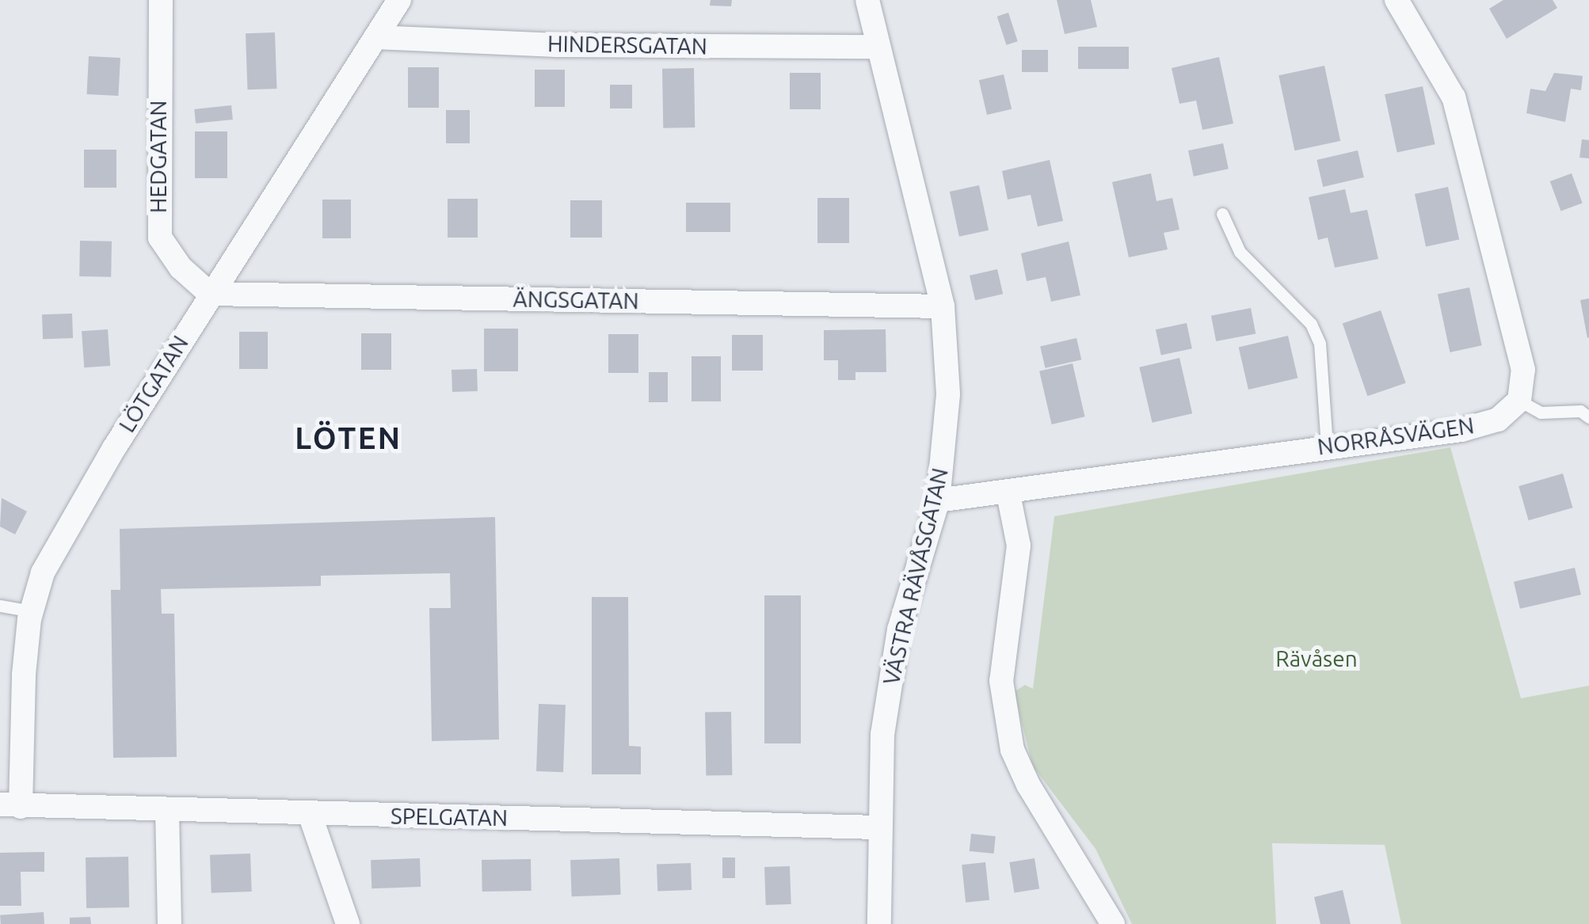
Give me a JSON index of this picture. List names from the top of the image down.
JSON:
{
  "streets": {
    "street": [
      "HINDERSGATAN",
      "HEDGATAN",
      "ÄNGSGATAN",
      "LÖTGATAN",
      "NORRÅSVÄGEN",
      "VÄSTRA RÄVÅSGATAN",
      "SPELGATAN"
    ]
  },
  "crossings": [
    ["HINDERSGATAN", "LÖTGATAN"],
    ["HINDERSGATAN", "VÄSTRA RÄVÅSGATAN"],
    ["HEDGATAN", "ÄNGSGATAN"],
    ["HEDGATAN", "LÖTGATAN"],
    ["ÄNGSGATAN", "LÖTGATAN"],
    ["ÄNGSGATAN", "VÄSTRA RÄVÅSGATAN"],
    ["LÖTGATAN", "SPELGATAN"],
    ["NORRÅSVÄGEN", "VÄSTRA RÄVÅSGATAN"],
    ["VÄSTRA RÄVÅSGATAN", "SPELGATAN"]
  ],
  "districts": ["LÖTEN"],
  "parks": ["Rävåsen"]
}
